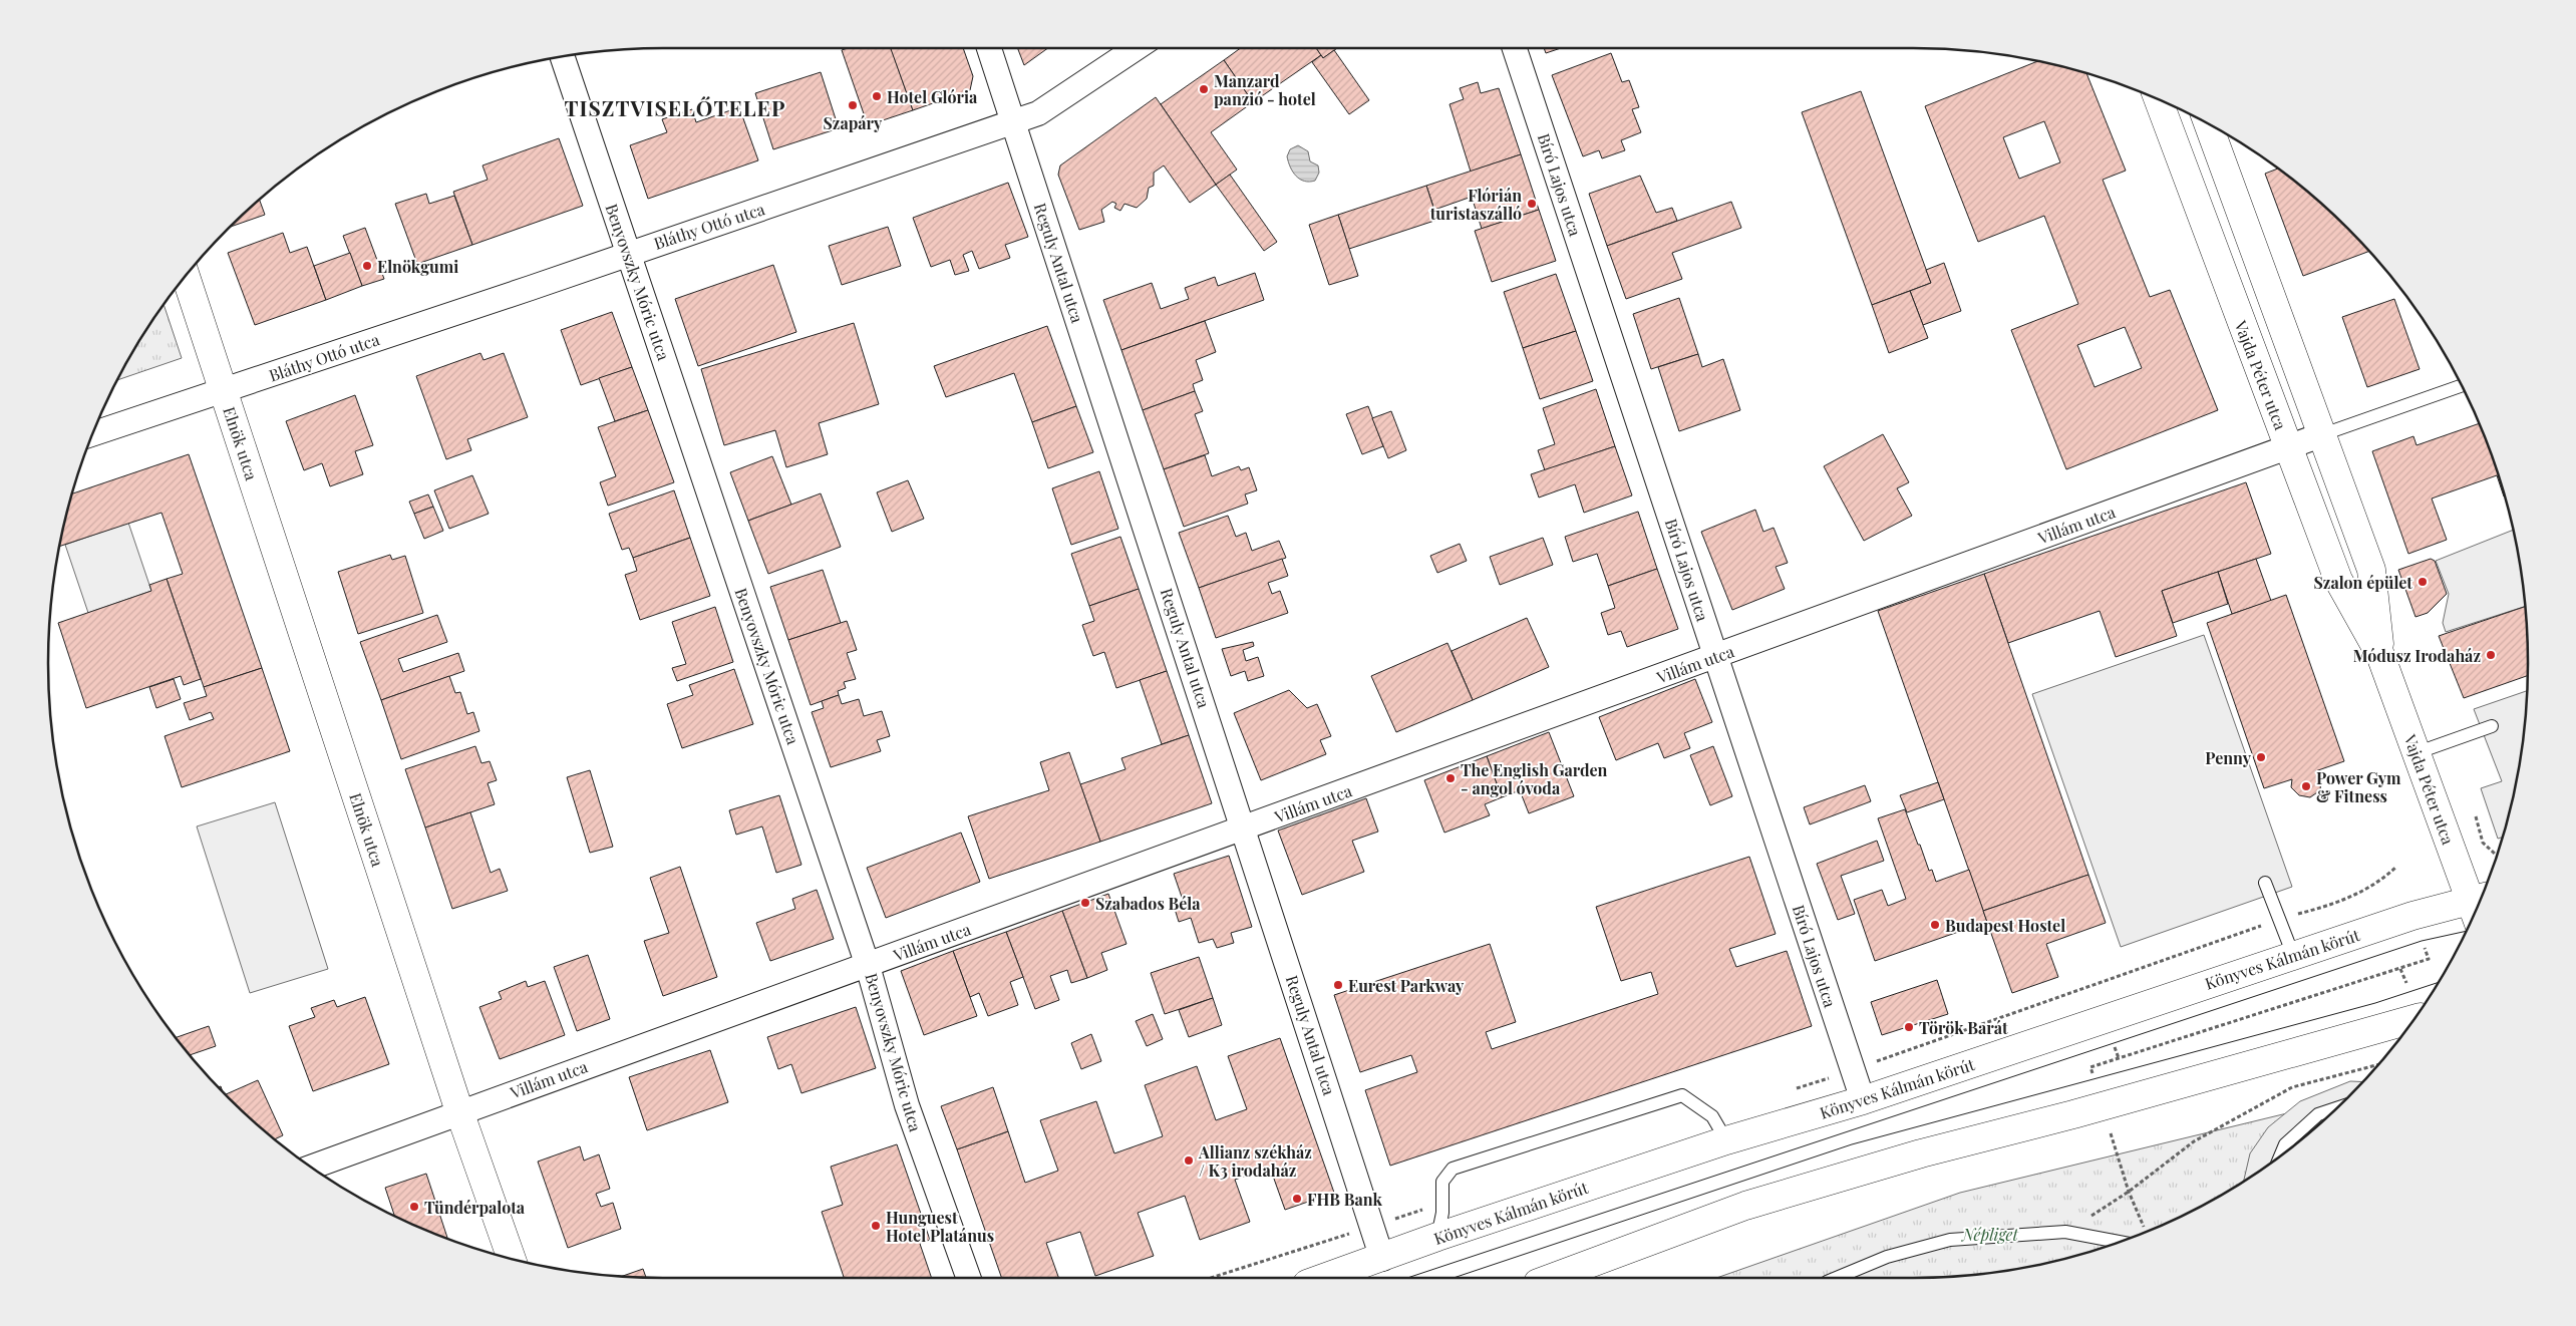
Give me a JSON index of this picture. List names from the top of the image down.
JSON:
{
  "streets": {
    "street": [
      "Bíró Lajos utca",
      "Bláthy Ottó utca",
      "Reguly Antal utca",
      "Benyovszky Móric utca",
      "Vajda Péter utca",
      "Elnök utca",
      "Villám utca",
      "Könyves Kálmán körút"
    ]
  },
  "crossings": [
    ["Bíró Lajos utca", "Villám utca"],
    ["Bíró Lajos utca", "Könyves Kálmán körút"],
    ["Bláthy Ottó utca", "Reguly Antal utca"],
    ["Bláthy Ottó utca", "Benyovszky Móric utca"],
    ["Bláthy Ottó utca", "Elnök utca"],
    ["Reguly Antal utca", "Villám utca"],
    ["Reguly Antal utca", "Könyves Kálmán körút"],
    ["Benyovszky Móric utca", "Villám utca"],
    ["Vajda Péter utca", "Villám utca"],
    ["Vajda Péter utca", "Könyves Kálmán körút"],
    ["Elnök utca", "Villám utca"]
  ],
  "districts": ["TISZTVISELŐTELEP"],
  "parks": ["Népliget"],
  "places": [
    "Manzard panzió - hotel",
    "Hotel Glória",
    "Szapáry",
    "Flórián turistaszálló",
    "Elnökgumi",
    "Szalon épület",
    "Módusz Irodaház",
    "Penny",
    "The English Garden - angol óvoda",
    "Power Gym & Fitness",
    "Szabados Béla",
    "Budapest Hostel",
    "Eurest Parkway",
    "Török Barát",
    "Allianz székház / K3 irodaház",
    "FHB Bank",
    "Tündérpalota",
    "Hunguest Hotel Platánus"
  ]
}
